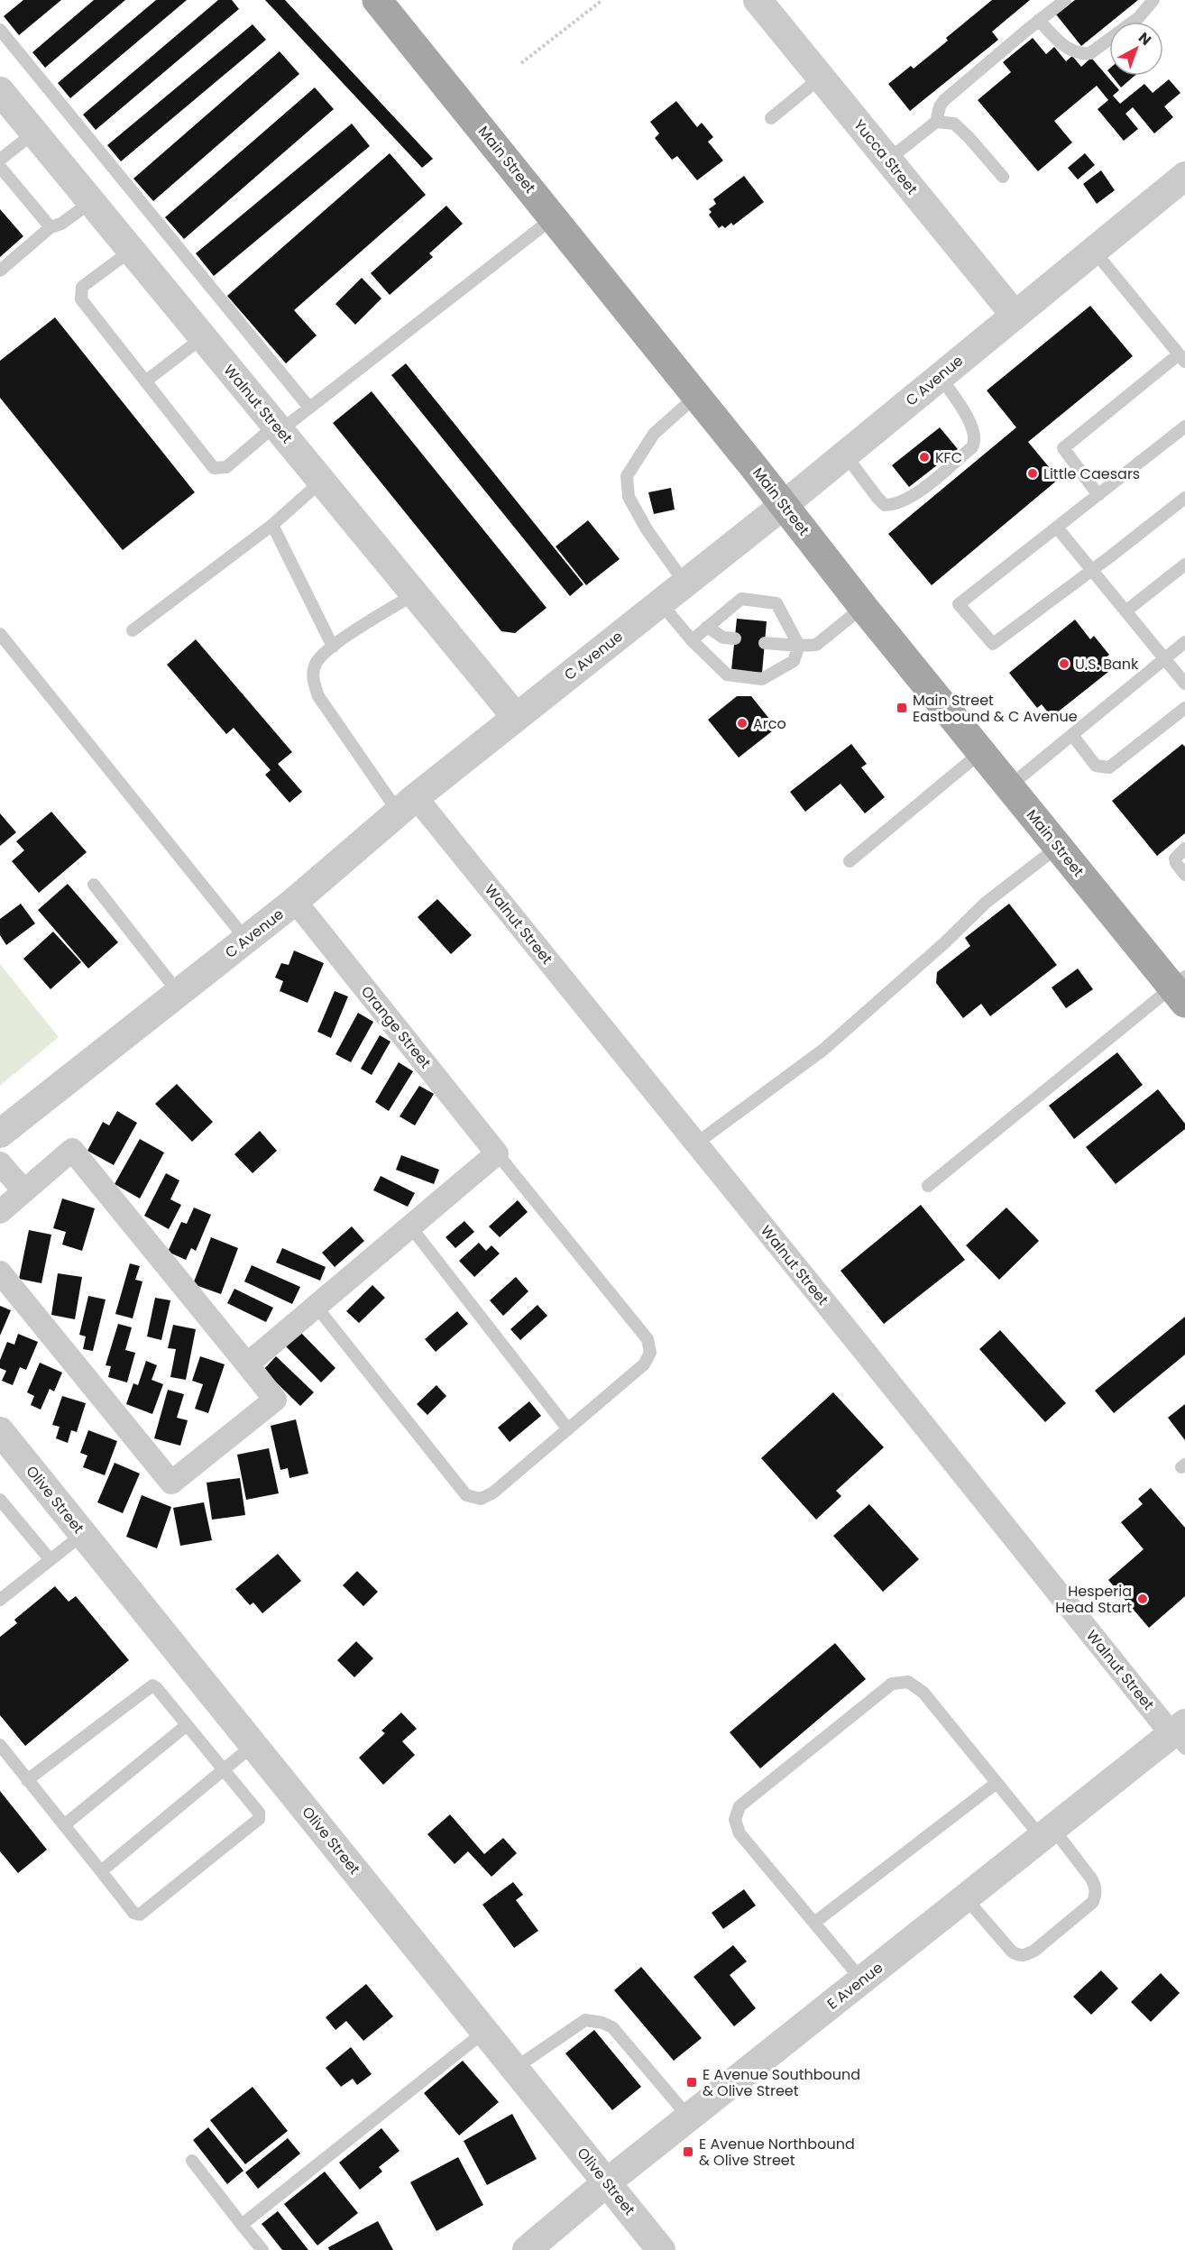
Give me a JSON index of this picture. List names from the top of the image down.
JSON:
{
  "streets": {
    "main road": ["Main Street"],
    "street": [
      "Yucca Street",
      "C Avenue",
      "Walnut Street",
      "Orange Street",
      "Olive Street",
      "E Avenue"
    ]
  },
  "crossings": [
    ["Yucca Street", "C Avenue"],
    ["Main Street", "C Avenue"],
    ["C Avenue", "Walnut Street"],
    ["C Avenue", "Orange Street"],
    ["Walnut Street", "E Avenue"],
    ["Olive Street", "E Avenue"]
  ],
  "places": {
    "other": [
      "KFC",
      "Little Caesars",
      "U.S. Bank",
      "Arco",
      "Hesperia Head Start"
    ],
    "transit": ["Main Street Eastbound & C Avenue", "E Avenue Southbound & Olive Street", "E Avenue Northbound & Olive Street"]
  },
  "north": "top right"
}
